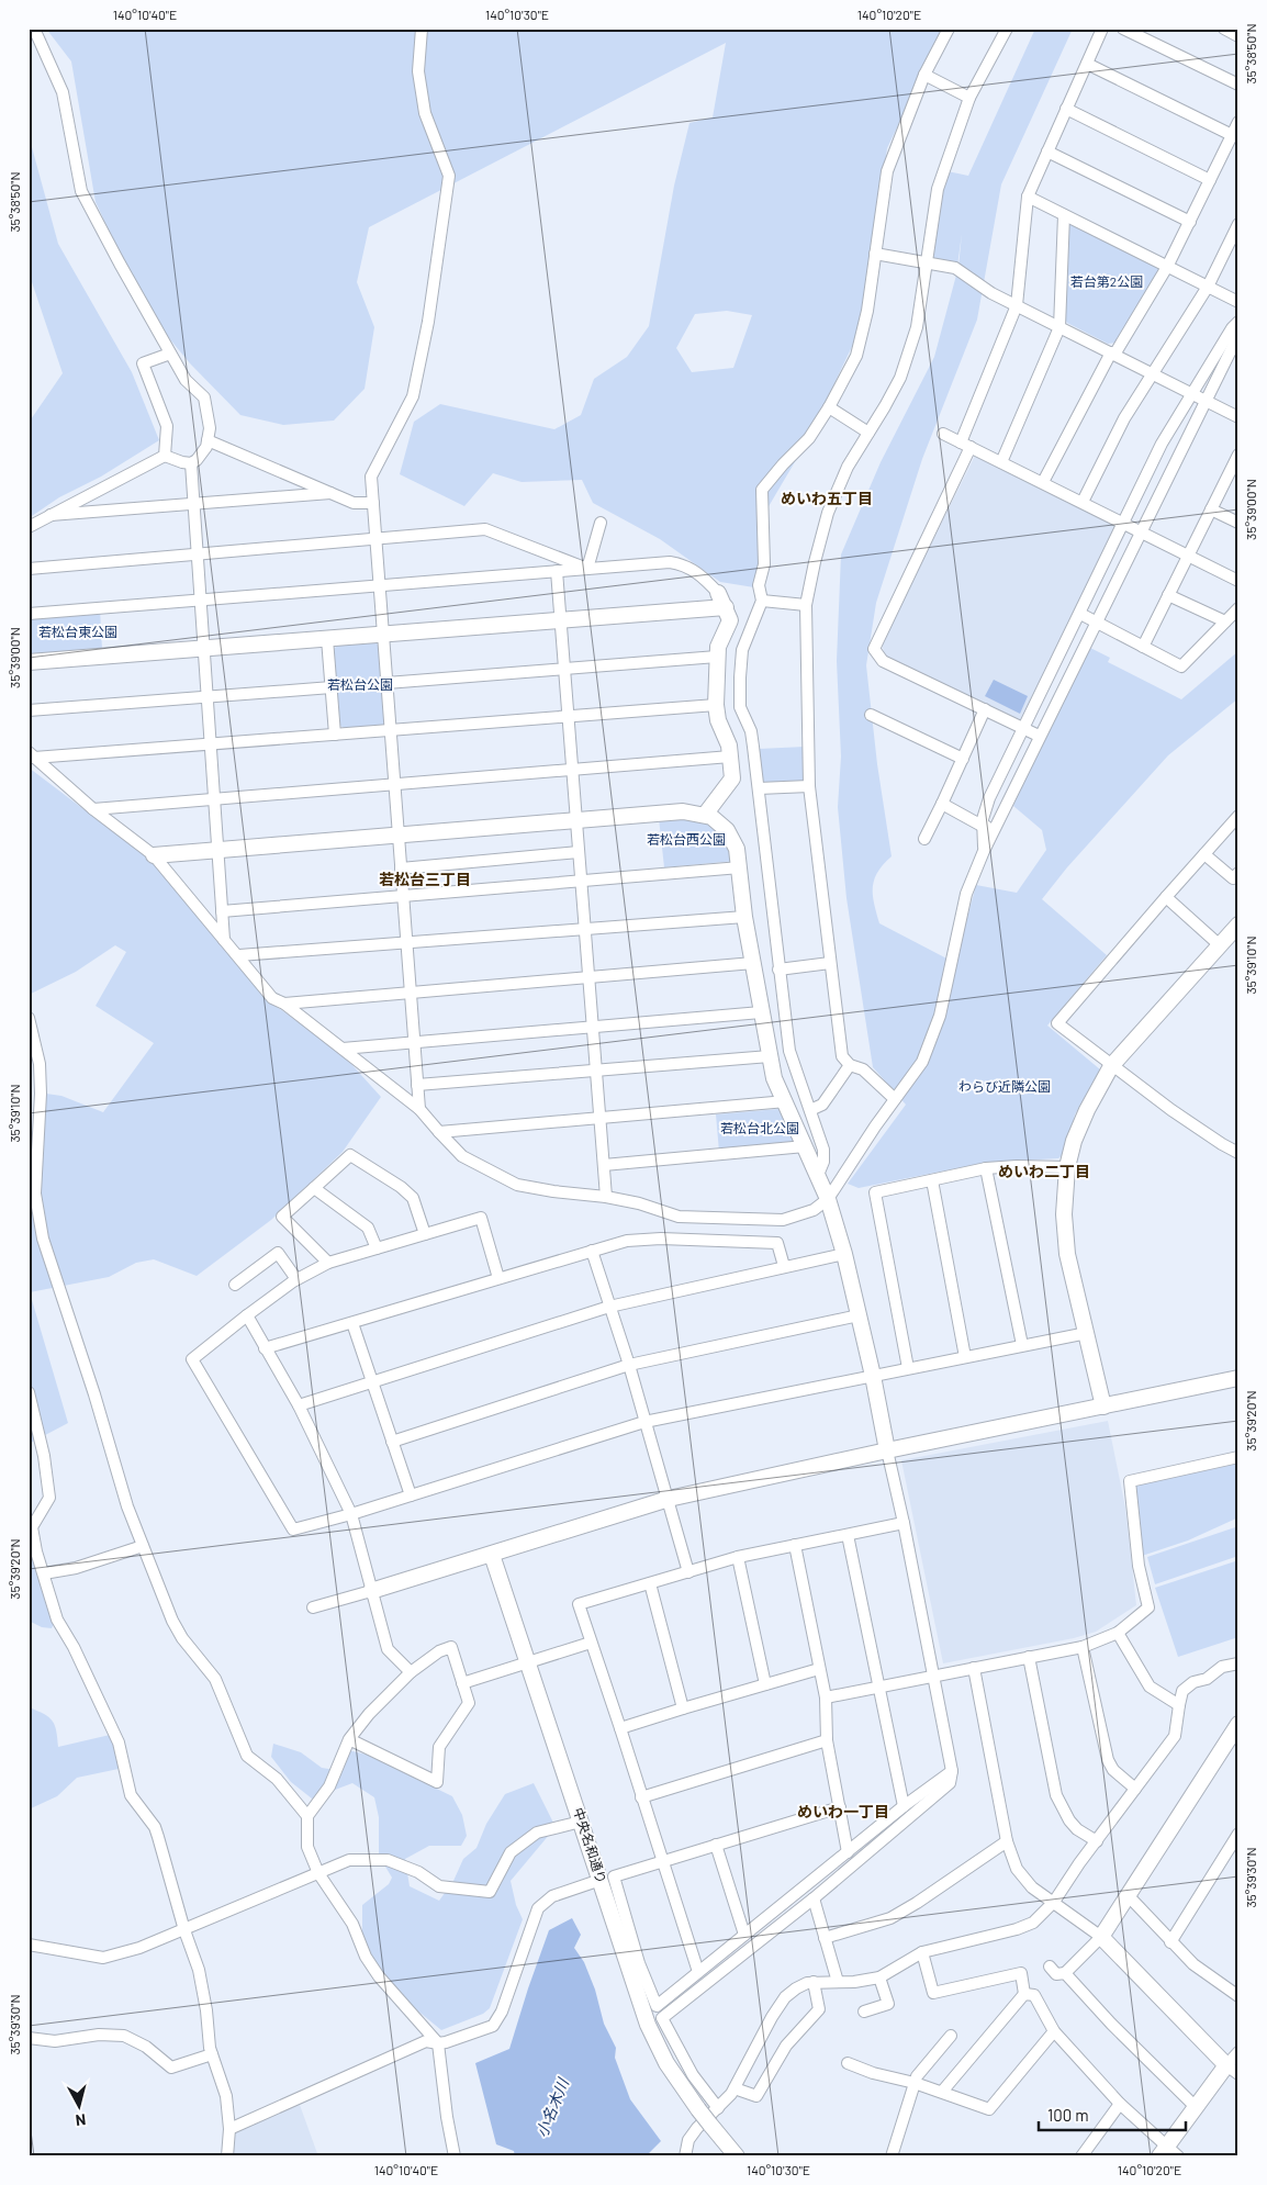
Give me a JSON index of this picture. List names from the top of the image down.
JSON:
{
  "streets": {
    "street": ["中央名和通り"]
  },
  "districts": [
    "めいわ五丁目",
    "若松台三丁目",
    "めいわ二丁目",
    "めいわ一丁目"
  ],
  "water": ["小名木川"],
  "parks": [
    "若台第2公園",
    "若松台東公園",
    "若松台公園",
    "若松台西公園",
    "わらび近隣公園",
    "若松台北公園"
  ],
  "scale_bar": "100 m",
  "north": "bottom",
  "coordinates": [
    "140°10'40\"E",
    "140°10'30\"E",
    "140°10'20\"E",
    "35°38'50\"N",
    "35°39'00\"N",
    "35°39'10\"N",
    "35°39'20\"N",
    "35°39'30\"N"
  ]
}
